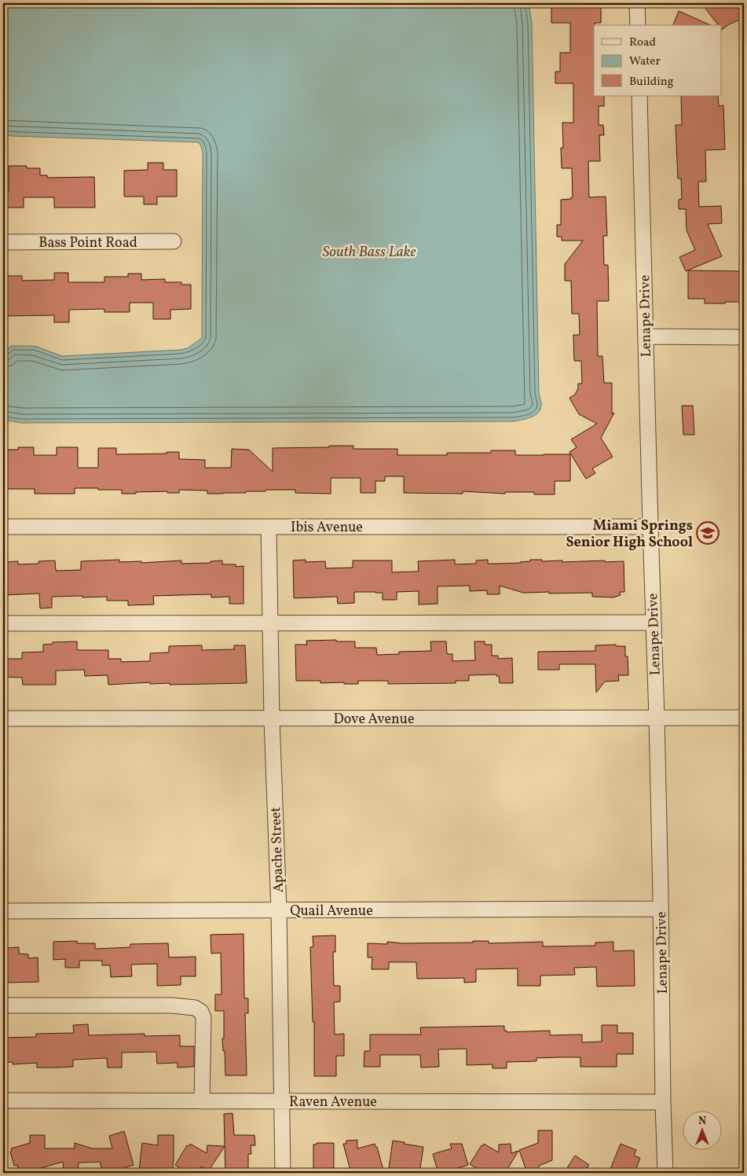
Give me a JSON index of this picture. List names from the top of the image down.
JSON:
{
  "streets": {
    "street": [
      "Bass Point Road",
      "Lenape Drive",
      "Ibis Avenue",
      "Dove Avenue",
      "Apache Street",
      "Quail Avenue",
      "Raven Avenue"
    ]
  },
  "crossings": [
    ["Lenape Drive", "Ibis Avenue"],
    ["Lenape Drive", "Dove Avenue"],
    ["Lenape Drive", "Quail Avenue"],
    ["Lenape Drive", "Raven Avenue"],
    ["Ibis Avenue", "Apache Street"],
    ["Dove Avenue", "Apache Street"],
    ["Apache Street", "Quail Avenue"],
    ["Apache Street", "Raven Avenue"]
  ],
  "water": ["South Bass Lake"],
  "places": {
    "school or university": ["Miami Springs Senior High School"]
  },
  "legend": ["Road", "Water", "Building"],
  "north": "top"
}
